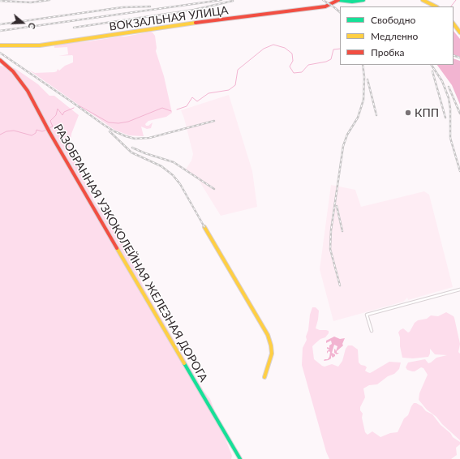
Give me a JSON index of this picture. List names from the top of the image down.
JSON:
{
  "streets": {
    "street": ["ВОКЗАЛЬНАЯ УЛИЦА", "РАЗОБРАННАЯ УЗКОКОЛЕЙНАЯ ЖЕЛЕЗНАЯ ДОРОГА"]
  },
  "places": ["КПП"],
  "legend": ["Свободно", "Медленно", "Пробка"],
  "north": "right"
}
